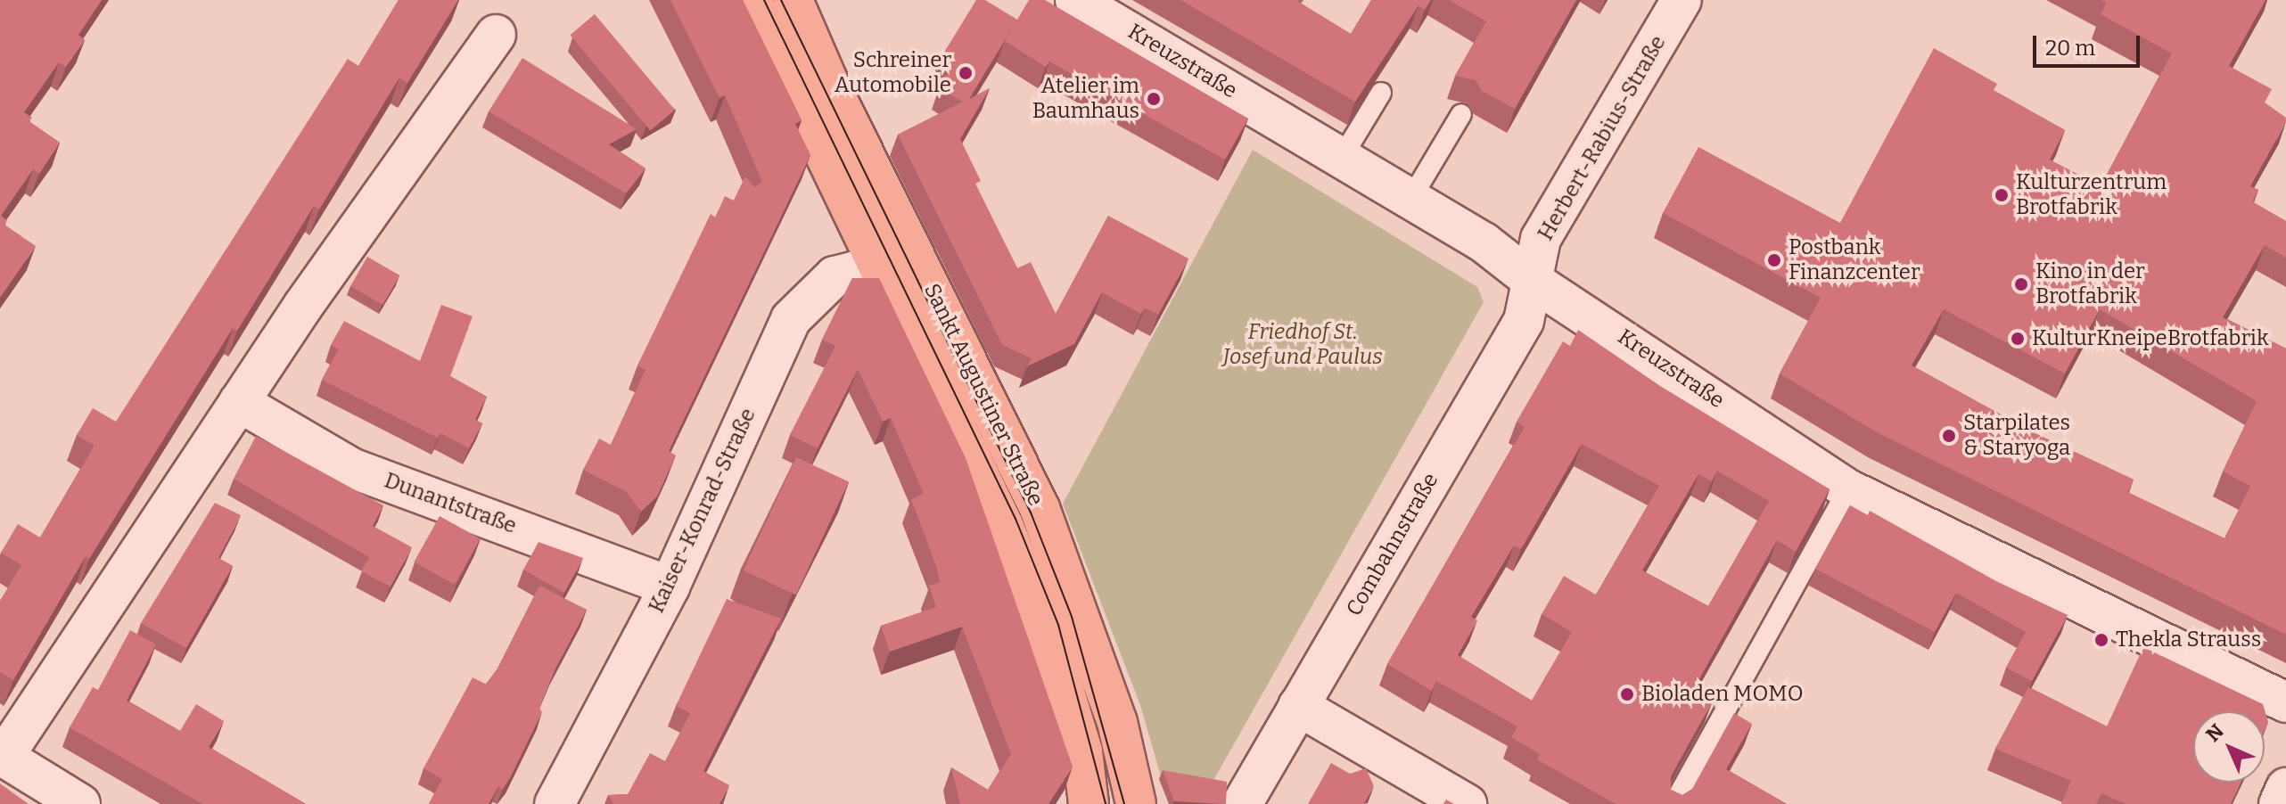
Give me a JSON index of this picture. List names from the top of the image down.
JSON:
{
  "streets": {
    "main road": ["Sankt Augustiner Straße"],
    "street": [
      "Kreuzstraße",
      "Herbert-Rabius-Straße",
      "Dunantstraße",
      "Kaiser-Konrad-Straße",
      "Combahnstraße"
    ]
  },
  "crossings": [
    ["Kreuzstraße", "Herbert-Rabius-Straße"],
    ["Kreuzstraße", "Combahnstraße"],
    ["Herbert-Rabius-Straße", "Combahnstraße"],
    ["Sankt Augustiner Straße", "Kaiser-Konrad-Straße"],
    ["Dunantstraße", "Kaiser-Konrad-Straße"]
  ],
  "parks": ["Friedhof St. Josef und Paulus"],
  "places": [
    "Schreiner Automobile",
    "Atelier im Baumhaus",
    "Kulturzentrum Brotfabrik",
    "Postbank Finanzcenter",
    "Kino in der Brotfabrik",
    "KulturKneipeBrotfabrik",
    "Starpilates & Staryoga",
    "Thekla Strauss",
    "Bioladen MOMO"
  ],
  "scale_bar": "20 m",
  "north": "top left"
}
